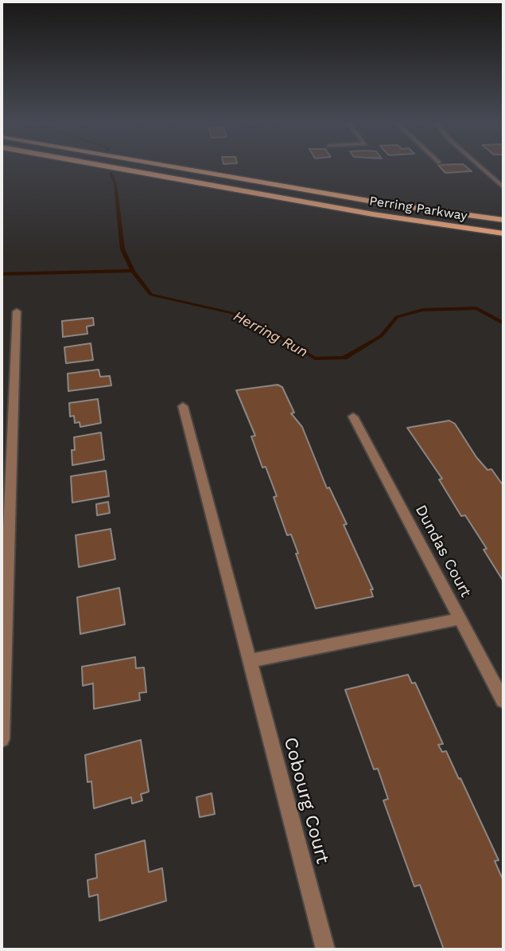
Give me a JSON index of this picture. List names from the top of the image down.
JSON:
{
  "streets": {
    "main road": ["Perring Parkway"],
    "street": ["Dundas Court", "Cobourg Court"]
  },
  "water": ["Herring Run"]
}
